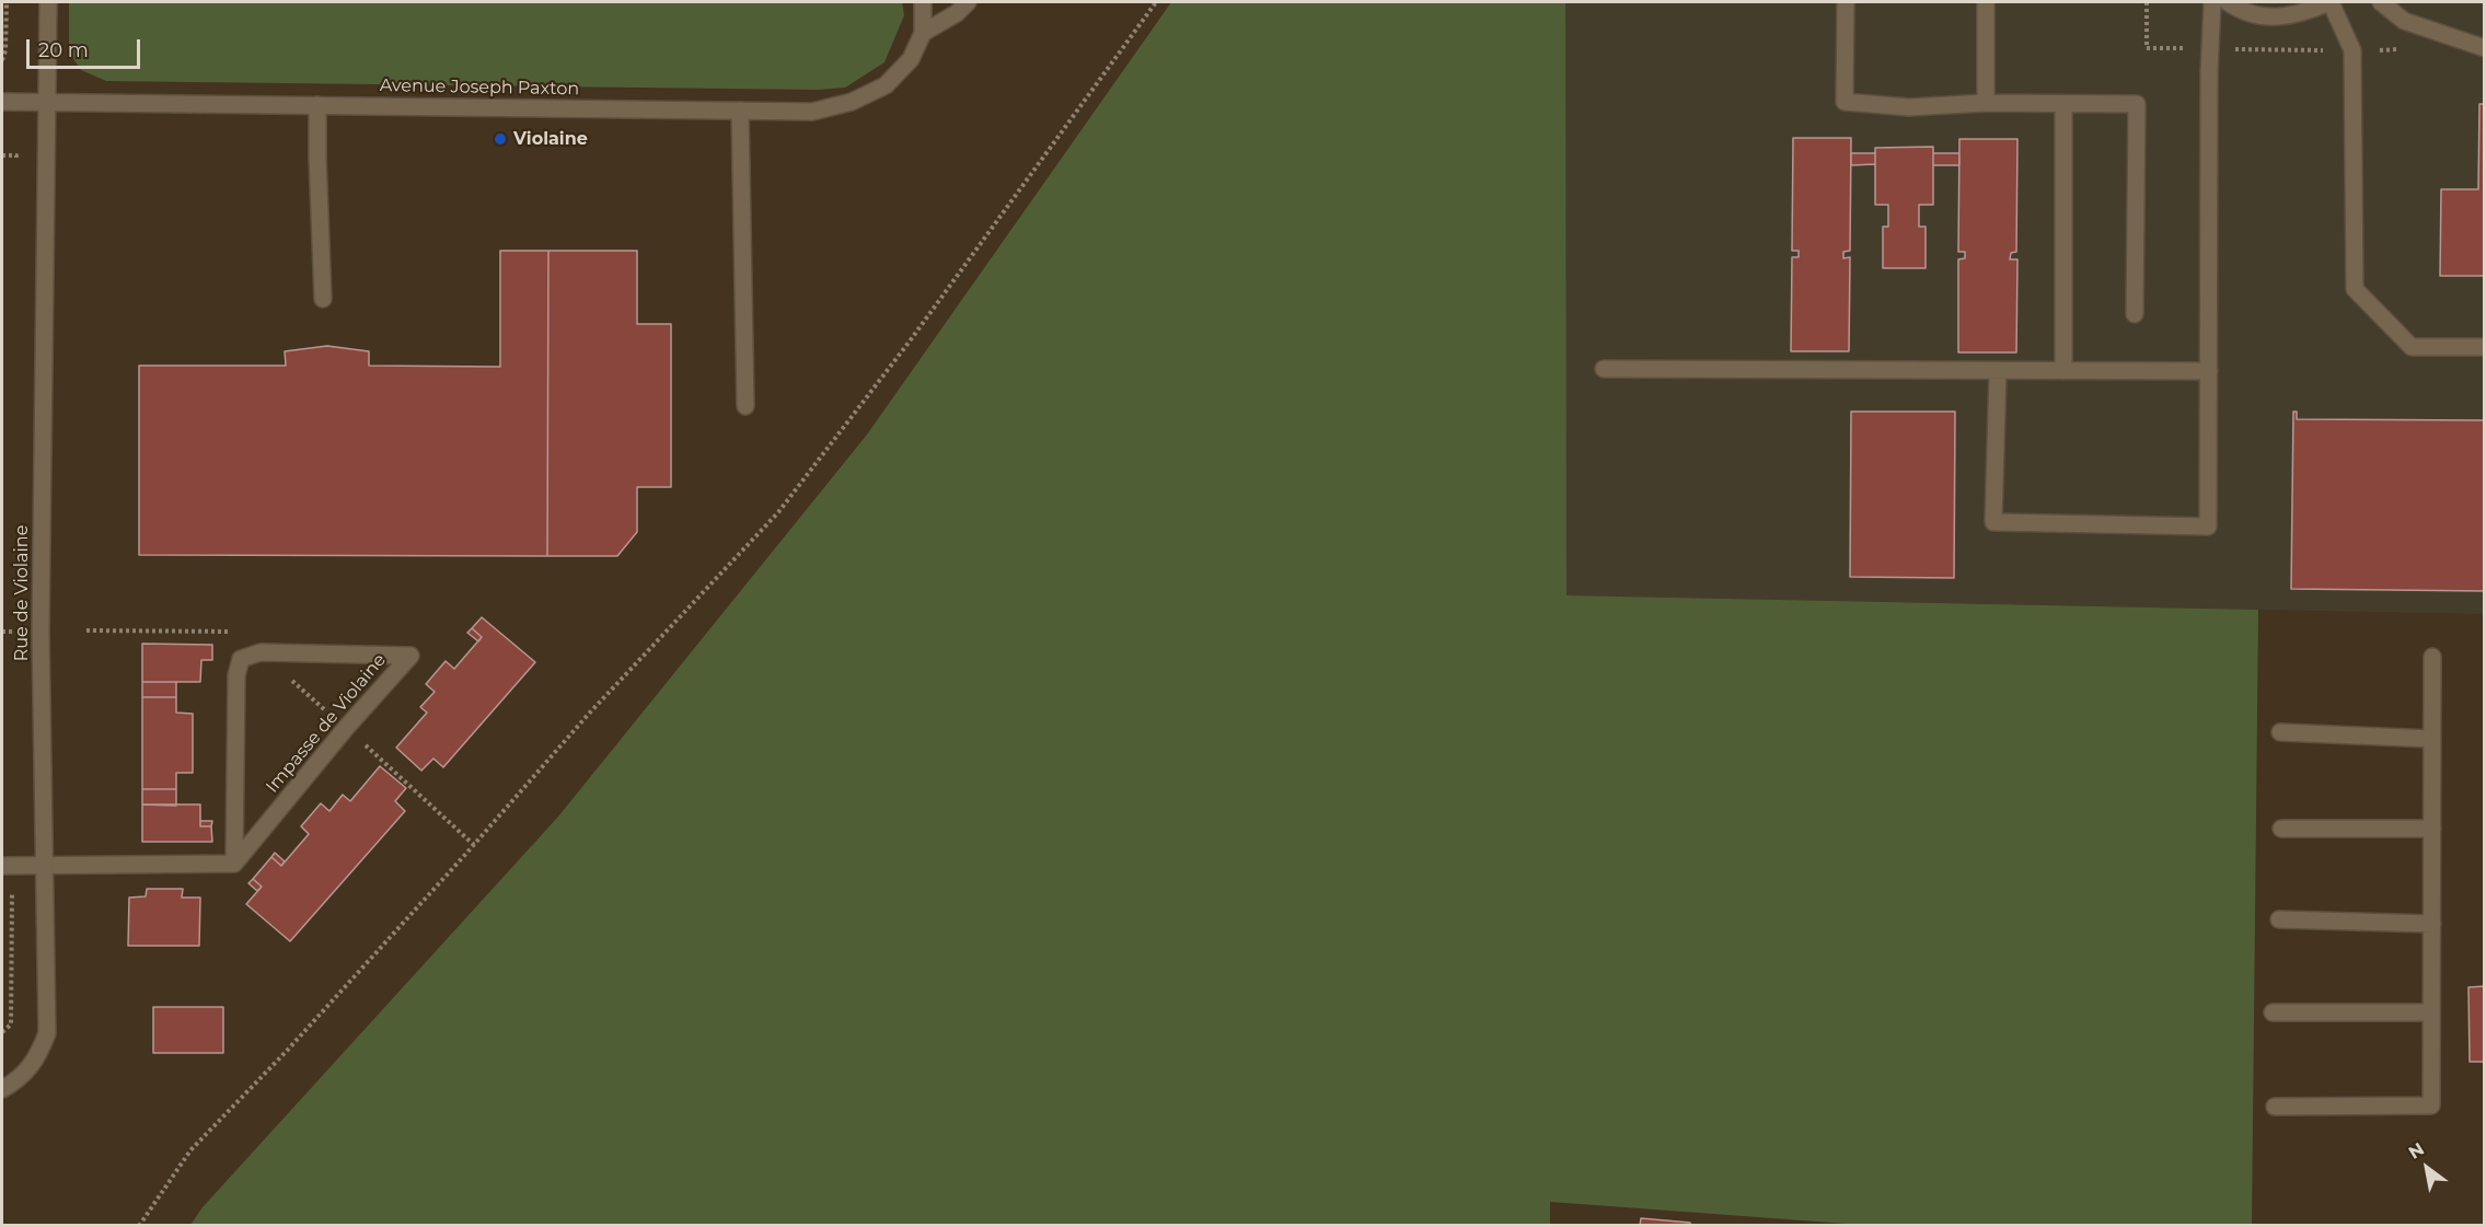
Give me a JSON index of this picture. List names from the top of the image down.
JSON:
{
  "streets": {
    "street": ["Avenue Joseph Paxton", "Rue de Violaine", "Impasse de Violaine"]
  },
  "crossings": [
    ["Avenue Joseph Paxton", "Rue de Violaine"]
  ],
  "places": ["Violaine"],
  "scale_bar": "20 m",
  "north": "top left"
}
